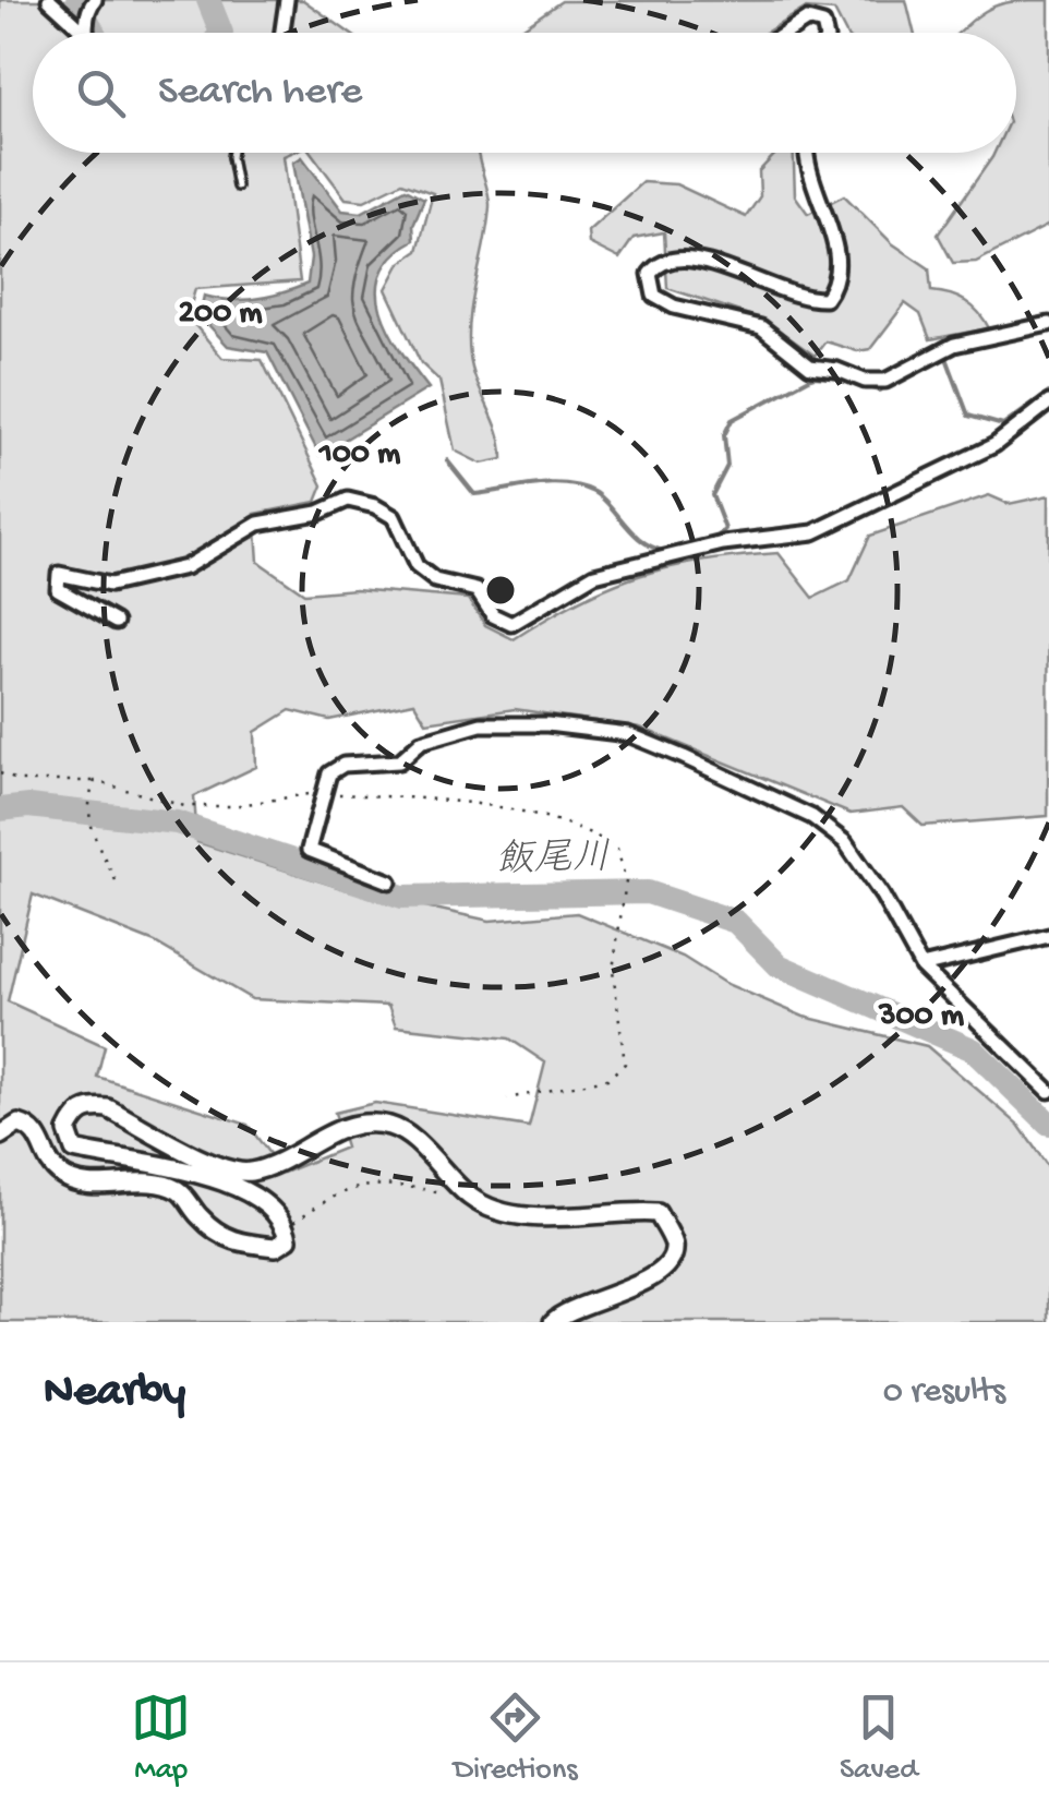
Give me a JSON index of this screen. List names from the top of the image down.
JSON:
{
  "water": ["飯尾川"],
  "page": {
    "search": "Search here",
    "heading": ["Nearby", "0 results"],
    "nav": ["Map", "Directions", "Saved"]
  },
  "rings": ["200 m", "100 m", "300 m"]
}
